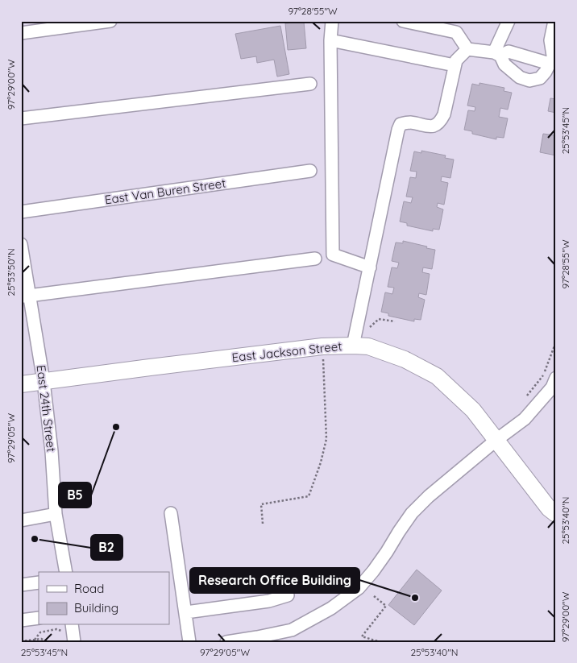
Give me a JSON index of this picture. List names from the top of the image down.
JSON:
{
  "streets": {
    "main road": ["East Jackson Street"],
    "street": ["East Van Buren Street", "East 24th Street"]
  },
  "crossings": [
    ["East Jackson Street", "East 24th Street"]
  ],
  "places": ["B5", "B2", "Research Office Building"],
  "legend": ["Road", "Building"],
  "coordinates": [
    "97°28'55\"W",
    "97°29'00\"W",
    "25°53'45\"N",
    "25°53'50\"N",
    "97°29'05\"W",
    "25°53'40\"N"
  ]
}
